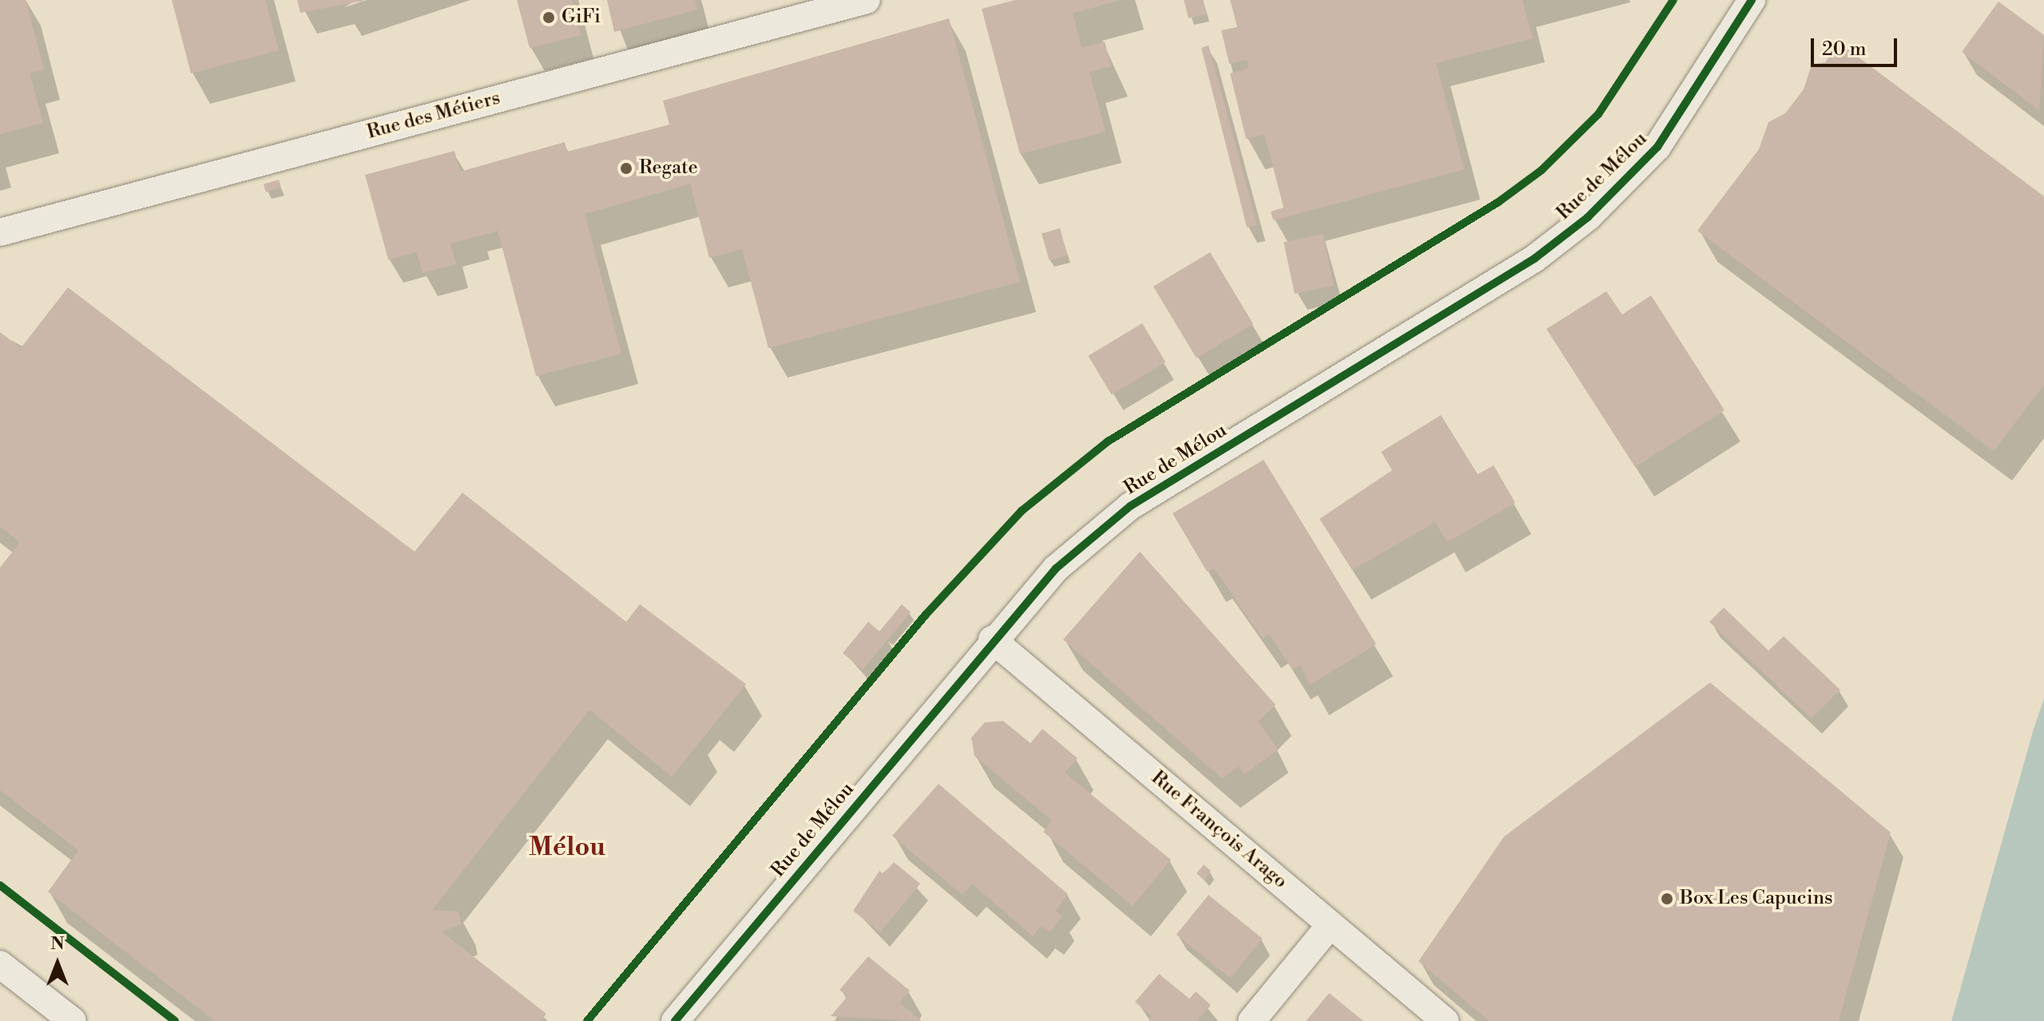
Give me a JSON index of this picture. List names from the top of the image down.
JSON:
{
  "streets": {
    "street": ["Rue des Métiers", "Rue de Mélou", "Rue François Arago"]
  },
  "crossings": [
    ["Rue de Mélou", "Rue François Arago"]
  ],
  "districts": ["Mélou"],
  "places": ["GiFi", "Regate", "Box Les Capucins"],
  "scale_bar": "20 m",
  "north": "top"
}
